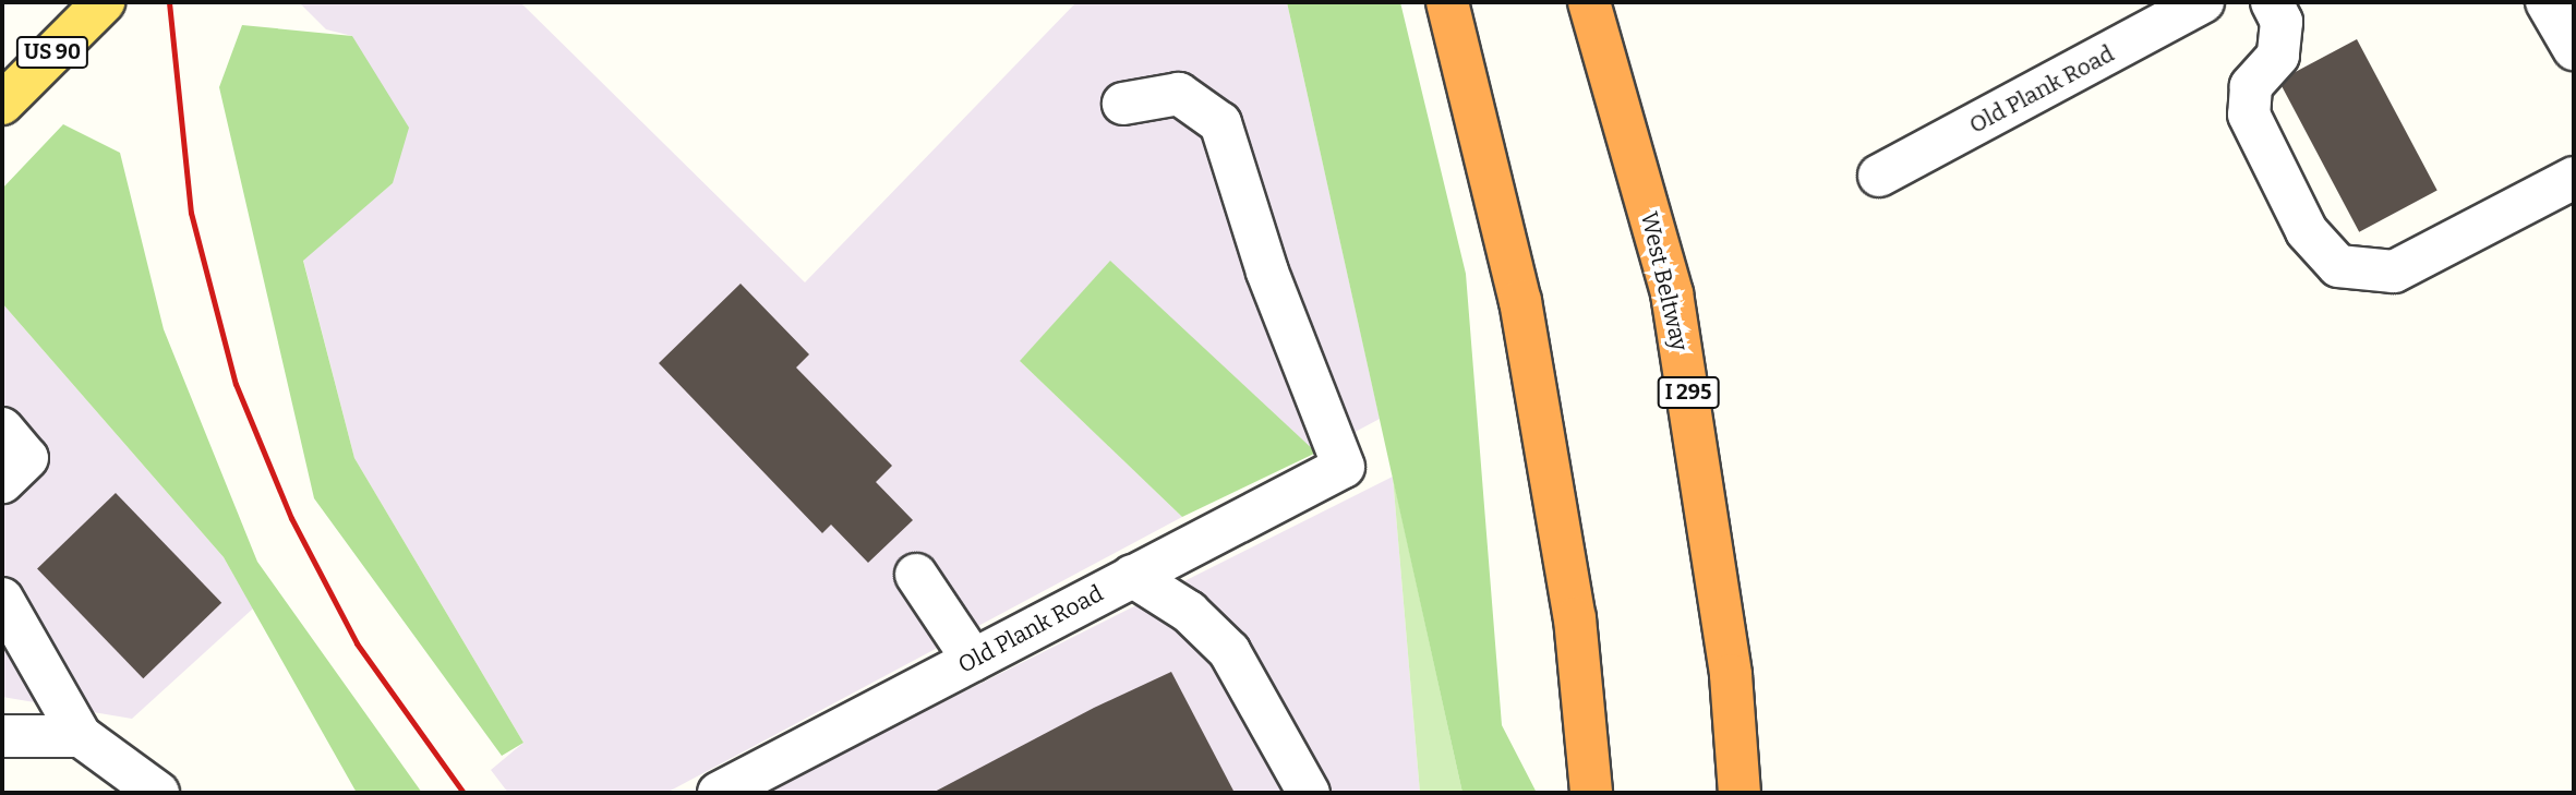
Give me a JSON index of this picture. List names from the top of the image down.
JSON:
{
  "streets": {
    "highway": ["West Beltway", "I 295"],
    "main road": ["US 90"],
    "street": ["Old Plank Road"]
  }
}
